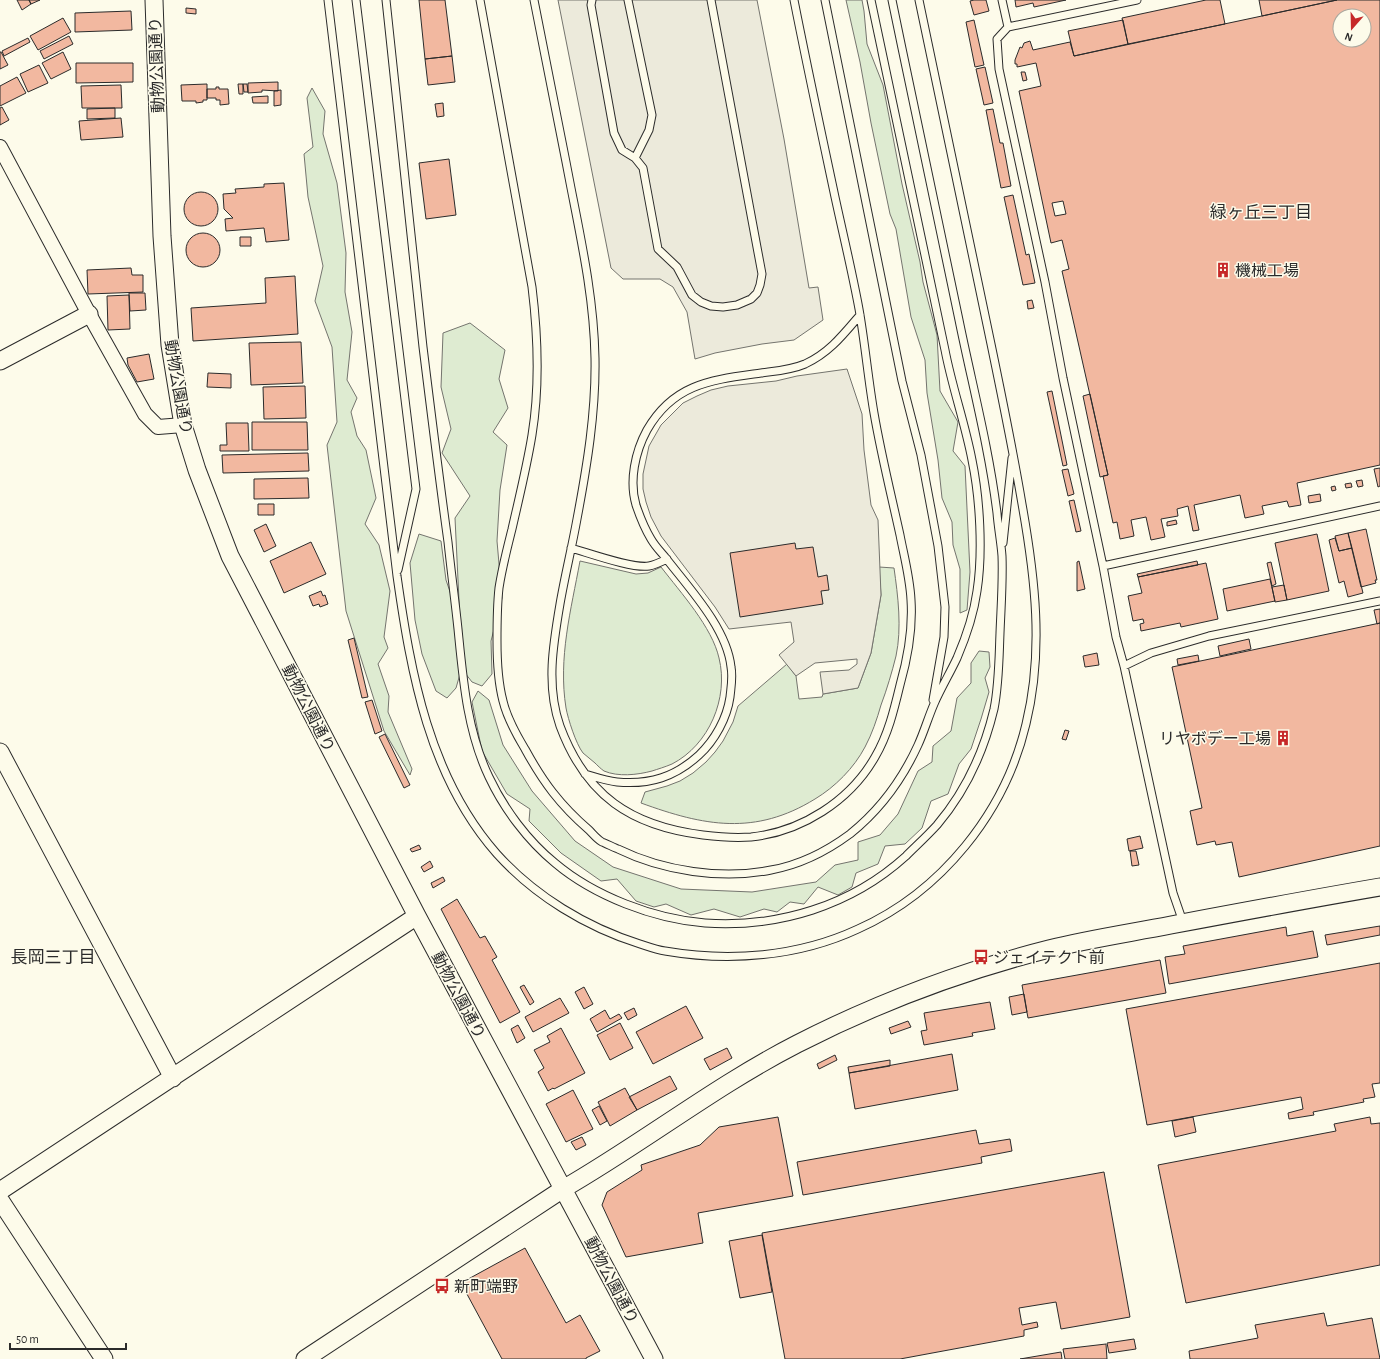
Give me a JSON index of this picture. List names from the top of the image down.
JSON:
{
  "streets": {
    "street": ["動物公園通り"]
  },
  "districts": ["緑ヶ丘三丁目", "長岡三丁目"],
  "places": {
    "building": ["機械工場", "リヤボデー工場"],
    "bus stop": ["ジェイテクト前", "新町端野"]
  },
  "scale_bar": "50 m",
  "north": "bottom"
}
